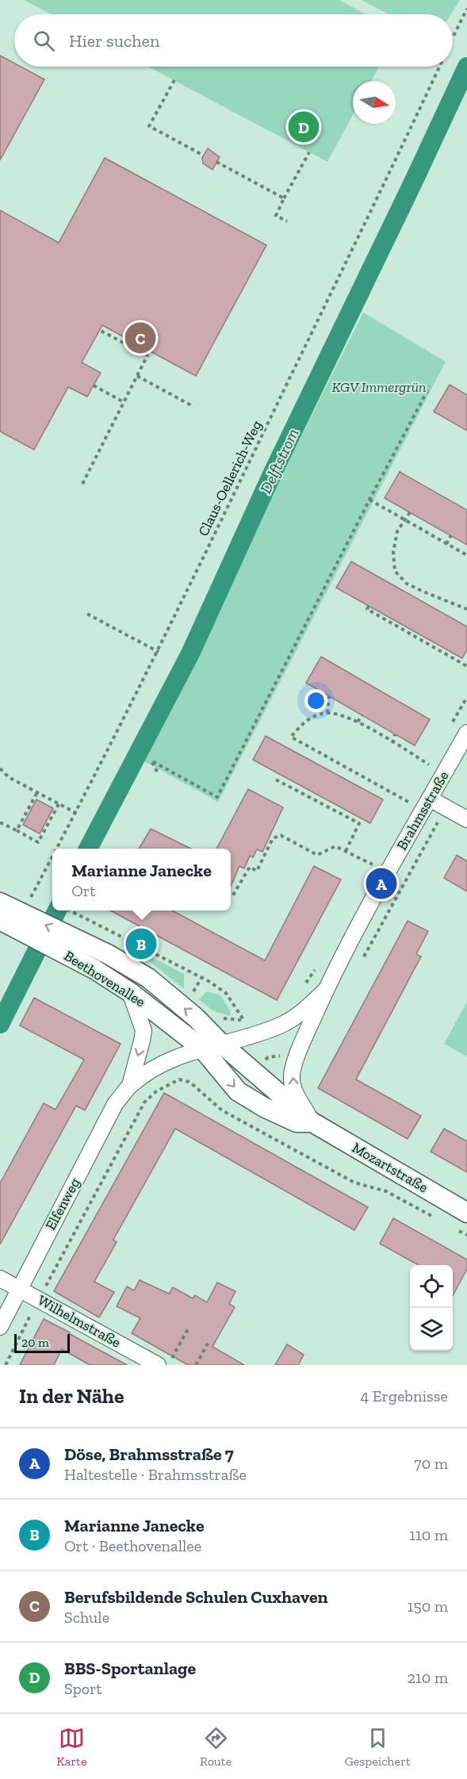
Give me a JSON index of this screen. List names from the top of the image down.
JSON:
{
  "streets": {
    "street": [
      "Brahmsstraße",
      "Beethovenallee",
      "Mozartstraße",
      "Elfenweg",
      "Wilhelmstraße"
    ],
    "path": ["Claus-Oellerich-Weg"]
  },
  "crossings": [
    ["Claus-Oellerich-Weg", "Beethovenallee"],
    ["Brahmsstraße", "Beethovenallee"],
    ["Brahmsstraße", "Mozartstraße"],
    ["Brahmsstraße", "Elfenweg"],
    ["Beethovenallee", "Mozartstraße"],
    ["Beethovenallee", "Elfenweg"],
    ["Mozartstraße", "Elfenweg"],
    ["Elfenweg", "Wilhelmstraße"]
  ],
  "water": ["Delftstrom"],
  "parks": ["KGV Immergrün"],
  "scale_bar": "20 m",
  "north": "right",
  "page": {
    "search": "Hier suchen",
    "pins": [
      "D",
      "C",
      "A",
      "B"
    ],
    "popup": ["Marianne Janecke", "Ort"],
    "scale": "20 m",
    "heading": ["In der Nähe", "4 Ergebnisse"],
    "list": [
      {
        "mark": "A",
        "name": "Döse, Brahmsstraße 7",
        "note": "Haltestelle · Brahmsstraße",
        "value": "70 m"
      },
      {
        "mark": "B",
        "name": "Marianne Janecke",
        "note": "Ort · Beethovenallee",
        "value": "110 m"
      },
      {
        "mark": "C",
        "name": "Berufsbildende Schulen Cuxhaven",
        "note": "Schule",
        "value": "150 m"
      },
      {
        "mark": "D",
        "name": "BBS-Sportanlage",
        "note": "Sport",
        "value": "210 m"
      }
    ],
    "nav": ["Karte", "Route", "Gespeichert"]
  }
}
